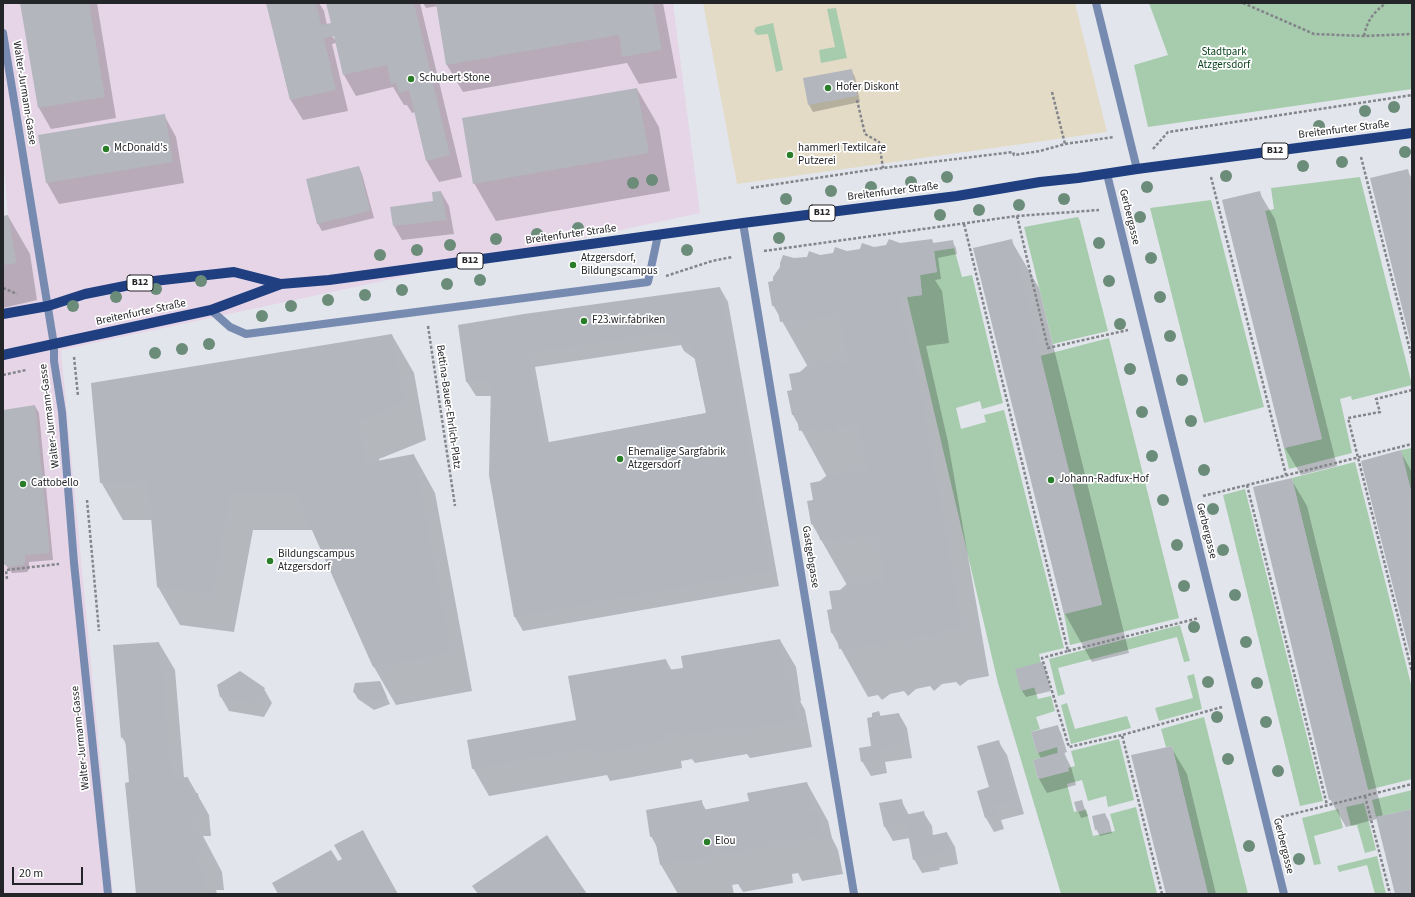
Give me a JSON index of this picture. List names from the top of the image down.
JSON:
{
  "streets": {
    "main road": ["Breitenfurter Straße", "B12"],
    "street": ["Walter-Jurmann-Gasse", "Gerbergasse", "Gastgebgasse"],
    "path": ["Bettina-Bauer-Ehrlich-Platz"]
  },
  "crossings": [
    ["Walter-Jurmann-Gasse", "Breitenfurter Straße"],
    ["Breitenfurter Straße", "Gerbergasse"],
    ["Breitenfurter Straße", "Gastgebgasse"]
  ],
  "parks": ["Stadtpark Atzgersdorf"],
  "places": [
    "Schubert Stone",
    "Hofer Diskont",
    "McDonald's",
    "hammerl Textilcare Putzerei",
    "Atzgersdorf, Bildungscampus",
    "F23.wir.fabriken",
    "Ehemalige Sargfabrik Atzgersdorf",
    "Johann-Radfux-Hof",
    "Cattobello",
    "Bildungscampus Atzgersdorf",
    "Elou"
  ],
  "scale_bar": "20 m"
}
